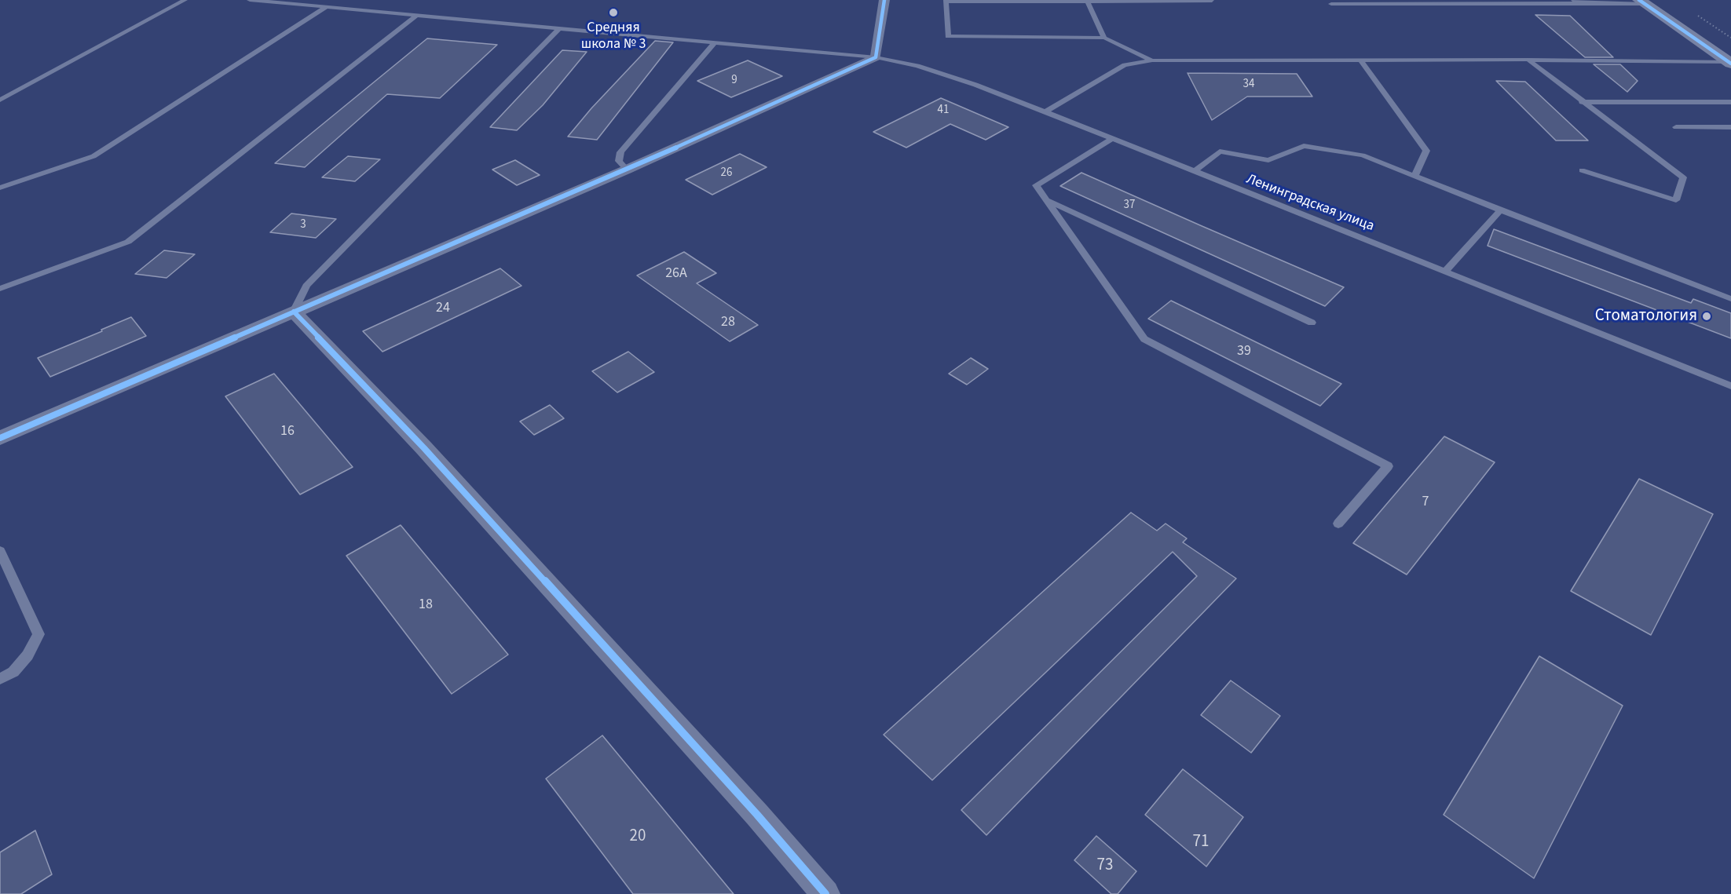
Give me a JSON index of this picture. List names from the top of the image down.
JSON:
{
  "streets": {
    "lane": ["Ленинградская улица"]
  },
  "places": ["Средняя школа № 3", "Стоматология"],
  "house_numbers": [
    "9",
    "34",
    "41",
    "26",
    "37",
    "3",
    "26А",
    "24",
    "28",
    "39",
    "16",
    "7",
    "18",
    "20",
    "71",
    "73"
  ]
}
